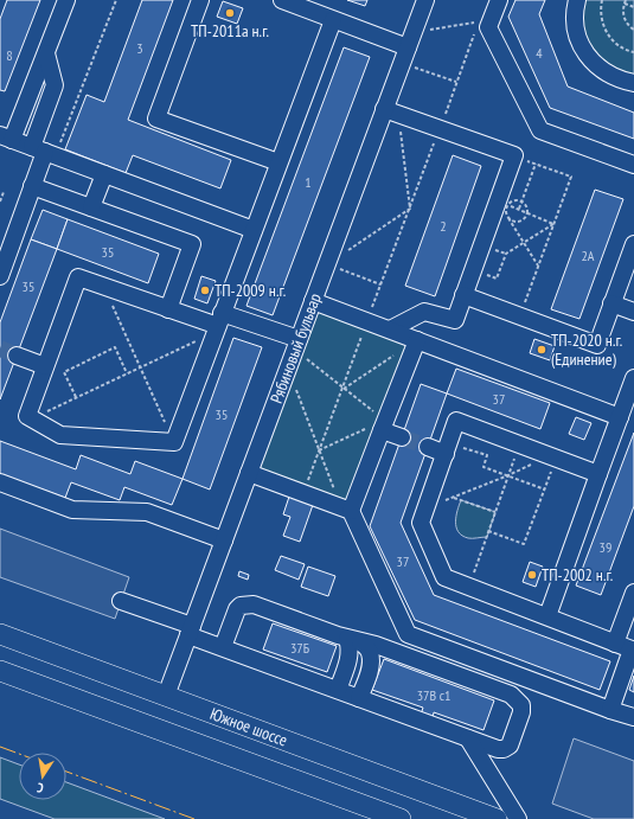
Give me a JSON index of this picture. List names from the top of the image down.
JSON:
{
  "streets": {
    "main road": ["Южное шоссе"],
    "street": ["Рябиновый бульвар"]
  },
  "crossings": [
    ["Рябиновый бульвар", "Южное шоссе"]
  ],
  "places": [
    "ТП-2011а н.г.",
    "ТП-2009 н.г.",
    "ТП-2020 н.г. (Единение)",
    "ТП-2002 н.г."
  ],
  "house_numbers": [
    "3",
    "4",
    "8",
    "1",
    "2",
    "35",
    "2А",
    "35",
    "37",
    "35",
    "39",
    "37",
    "37Б",
    "37В с1"
  ],
  "north": "bottom"
}
